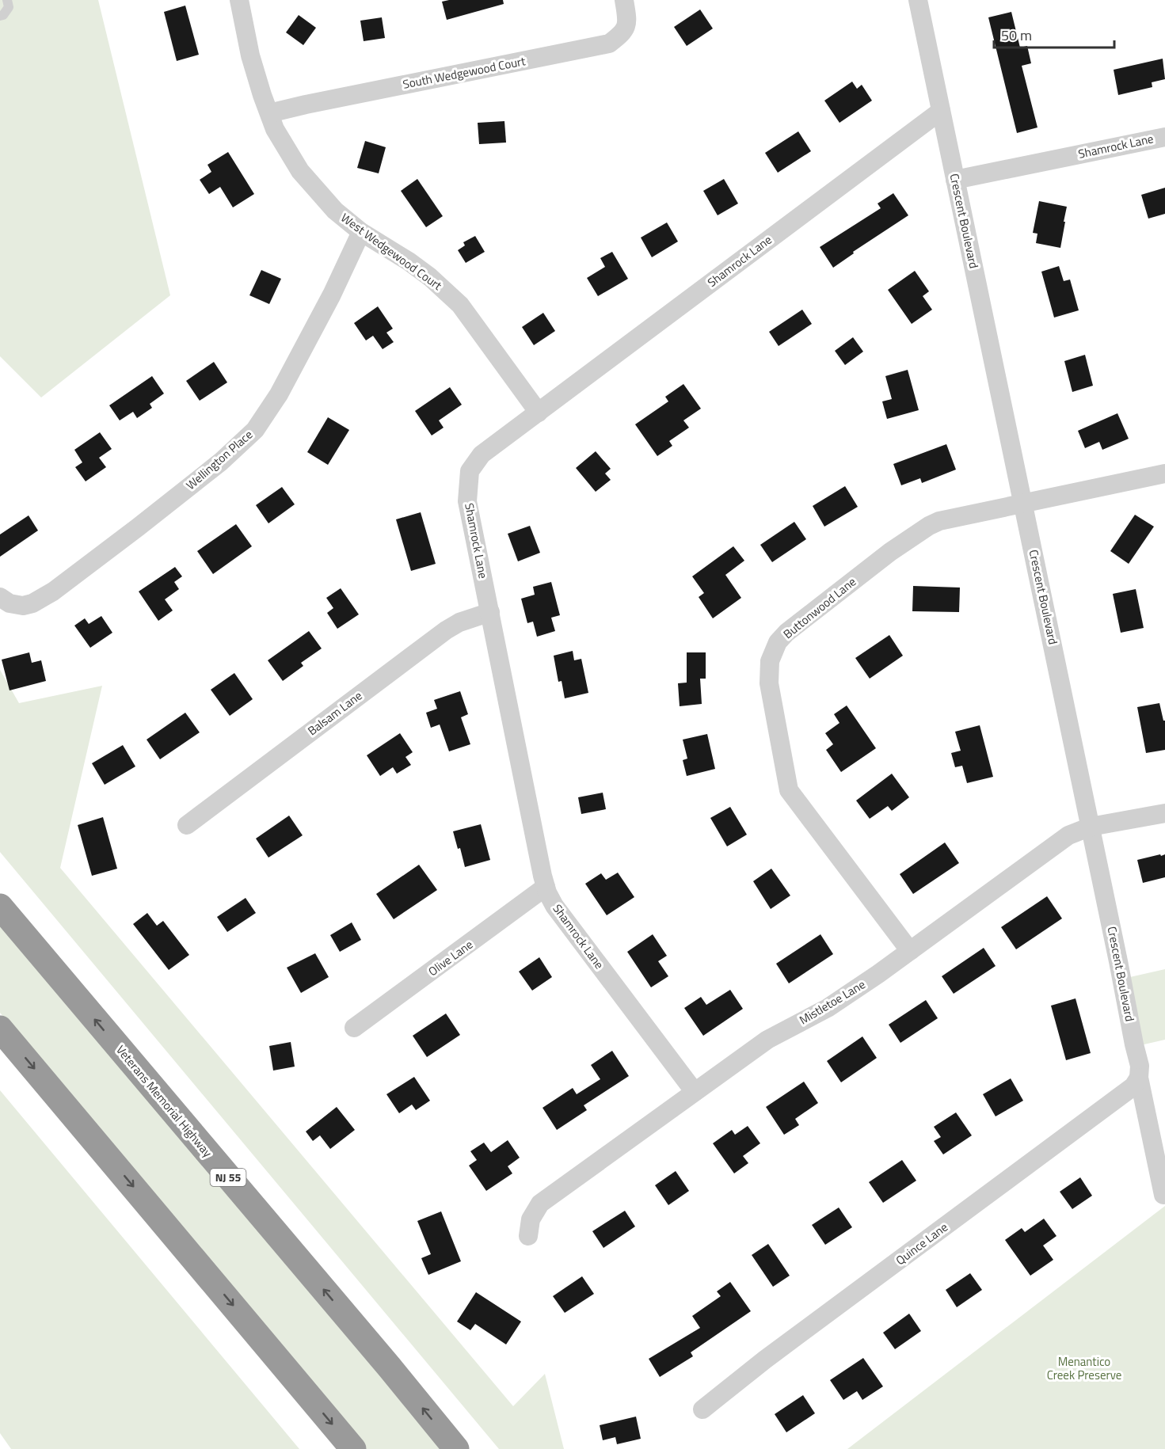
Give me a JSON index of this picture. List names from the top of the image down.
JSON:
{
  "streets": {
    "highway": ["Veterans Memorial Highway", "NJ 55"],
    "street": [
      "South Wedgewood Court",
      "Shamrock Lane",
      "Crescent Boulevard",
      "West Wedgewood Court",
      "Wellington Place",
      "Buttonwood Lane",
      "Balsam Lane",
      "Olive Lane",
      "Mistletoe Lane",
      "Quince Lane"
    ]
  },
  "crossings": [
    ["South Wedgewood Court", "West Wedgewood Court"],
    ["Shamrock Lane", "Crescent Boulevard"],
    ["Shamrock Lane", "West Wedgewood Court"],
    ["Shamrock Lane", "Balsam Lane"],
    ["Shamrock Lane", "Olive Lane"],
    ["Shamrock Lane", "Mistletoe Lane"],
    ["Crescent Boulevard", "Buttonwood Lane"],
    ["Crescent Boulevard", "Mistletoe Lane"],
    ["Crescent Boulevard", "Quince Lane"],
    ["West Wedgewood Court", "Wellington Place"],
    ["Buttonwood Lane", "Mistletoe Lane"]
  ],
  "parks": ["Menantico Creek Preserve"],
  "scale_bar": "50 m"
}
